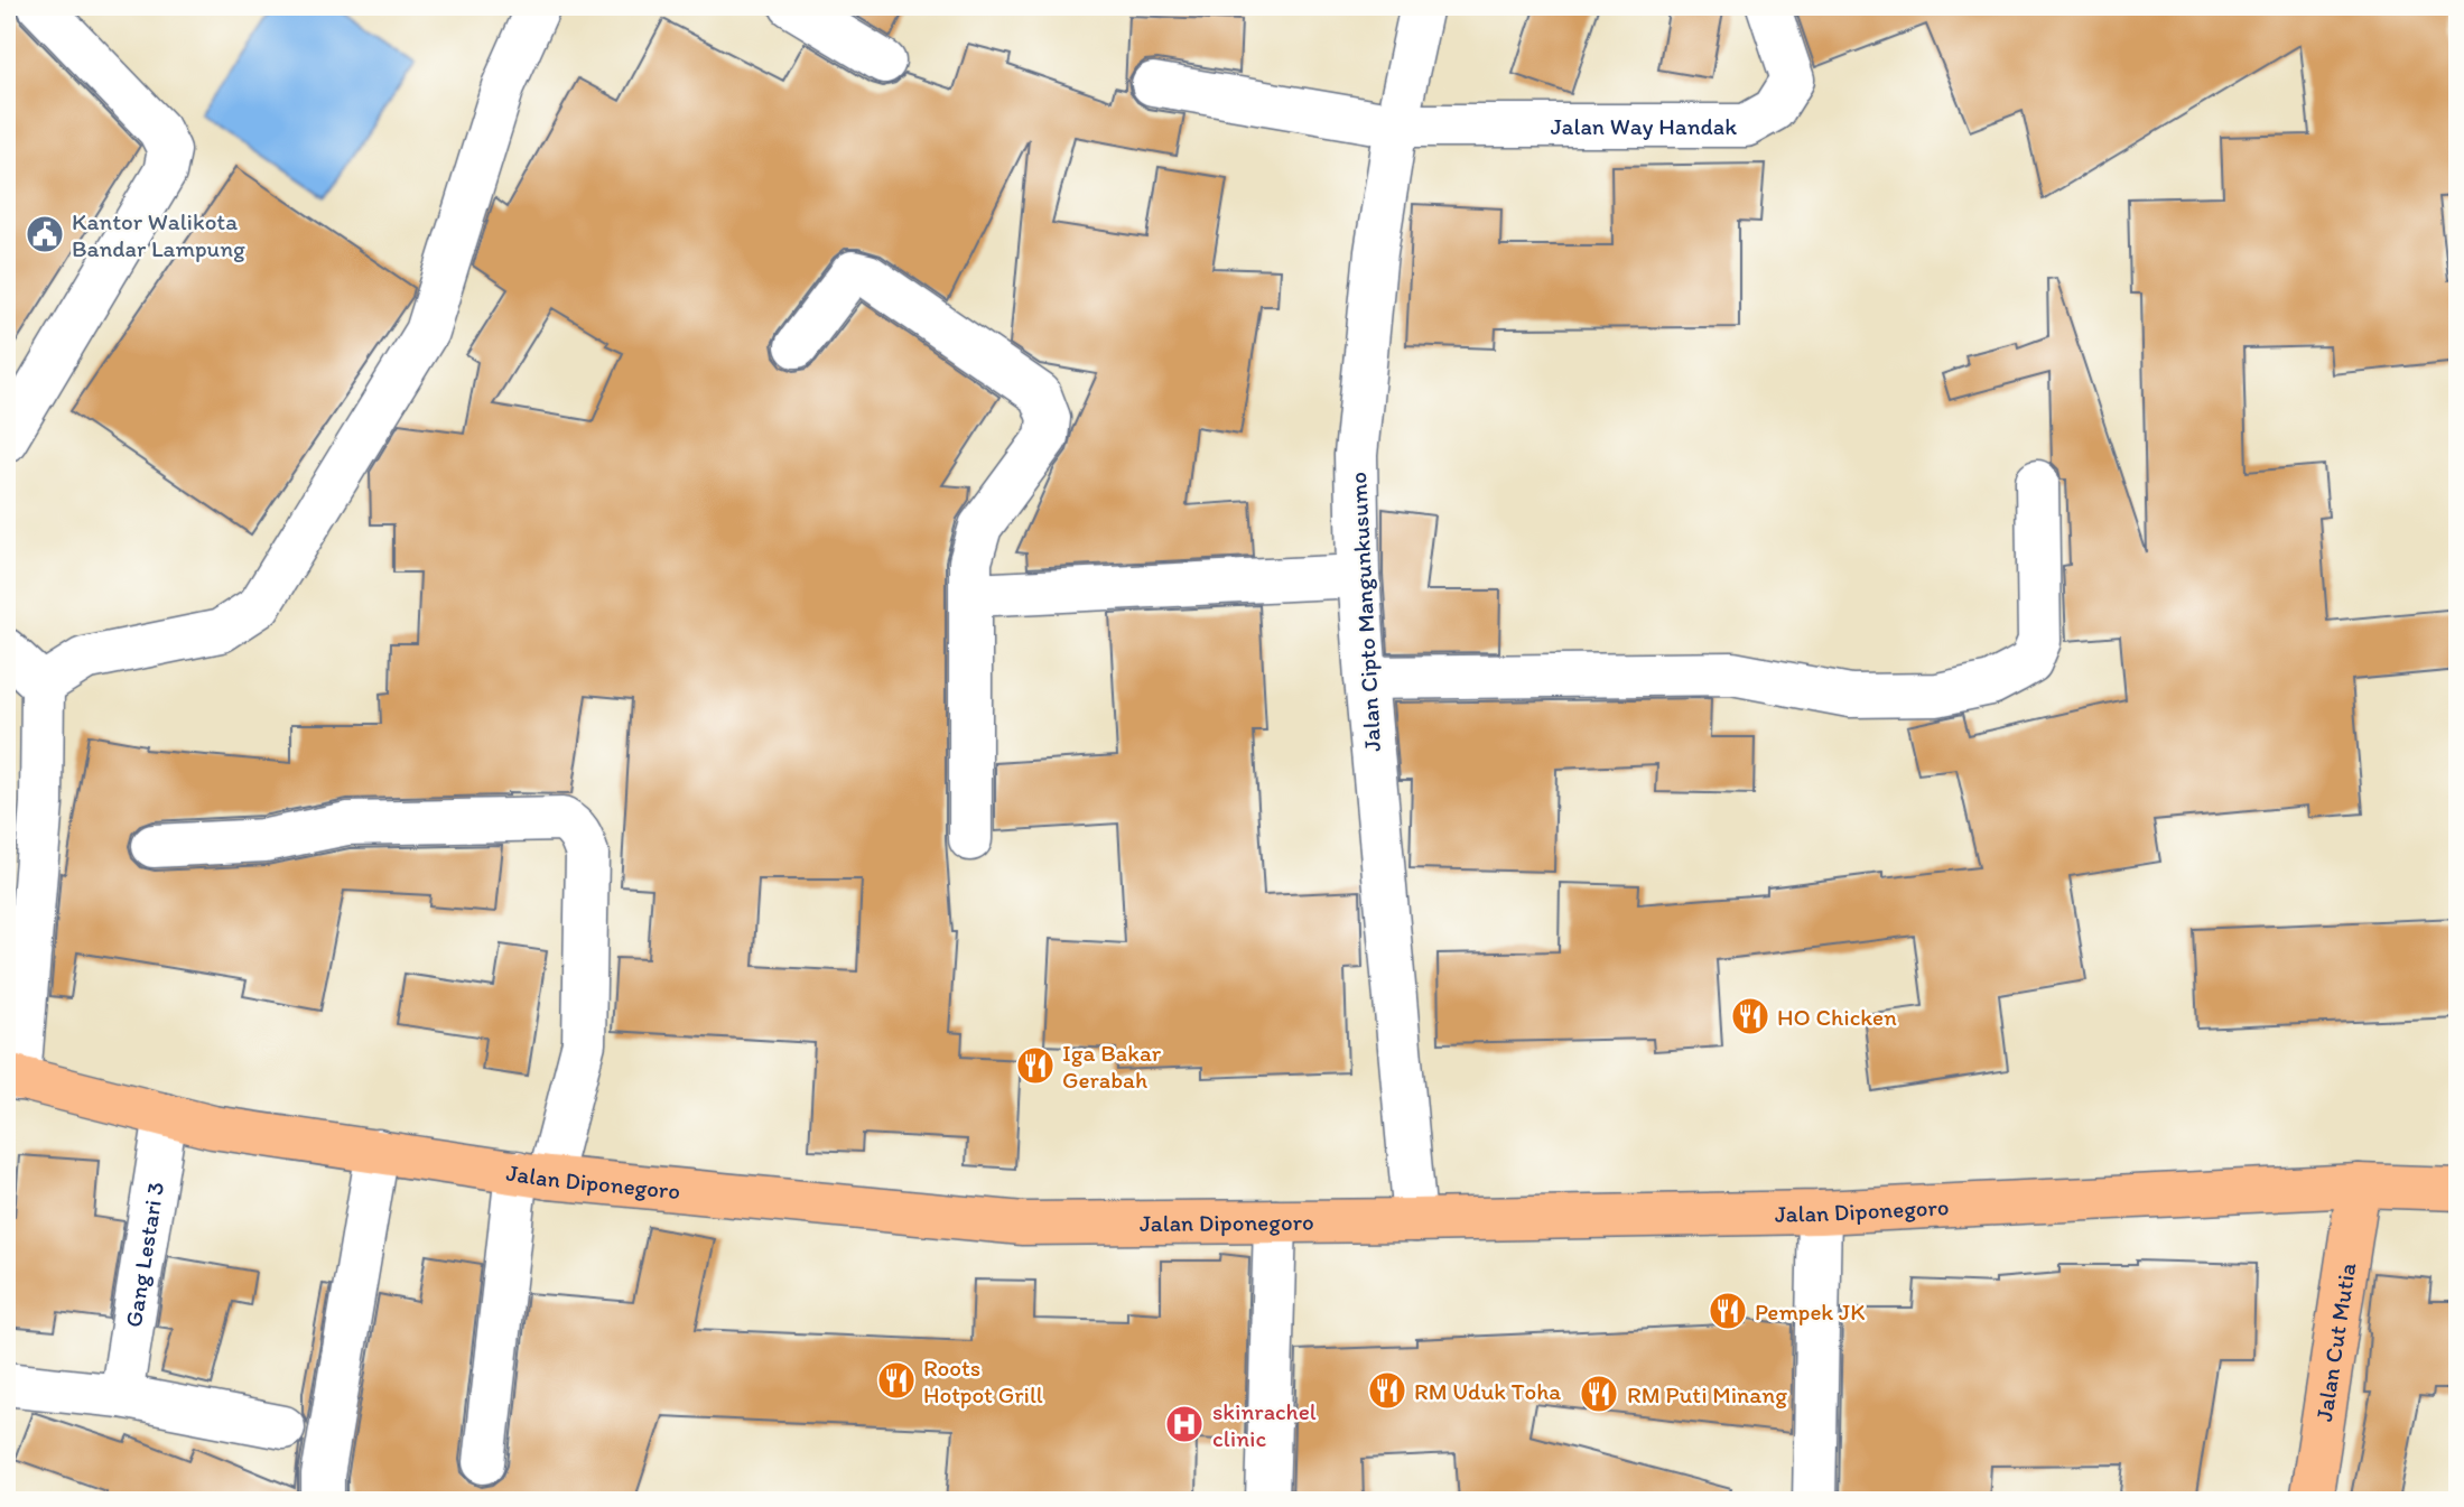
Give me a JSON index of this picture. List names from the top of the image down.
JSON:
{
  "streets": {
    "main road": ["Jalan Diponegoro", "Jalan Cut Mutia"],
    "street": ["Jalan Way Handak", "Jalan Cipto Mangunkusumo", "Gang Lestari 3"]
  },
  "crossings": [
    ["Jalan Way Handak", "Jalan Cipto Mangunkusumo"],
    ["Jalan Cipto Mangunkusumo", "Jalan Diponegoro"],
    ["Jalan Diponegoro", "Gang Lestari 3"],
    ["Jalan Diponegoro", "Jalan Cut Mutia"]
  ],
  "places": {
    "public building": ["Kantor Walikota Bandar Lampung"],
    "restaurant": [
      "HO Chicken",
      "Iga Bakar Gerabah",
      "Pempek JK",
      "Roots Hotpot Grill",
      "RM Uduk Toha",
      "RM Puti Minang"
    ],
    "hospital": ["skinrachel clinic"]
  }
}
